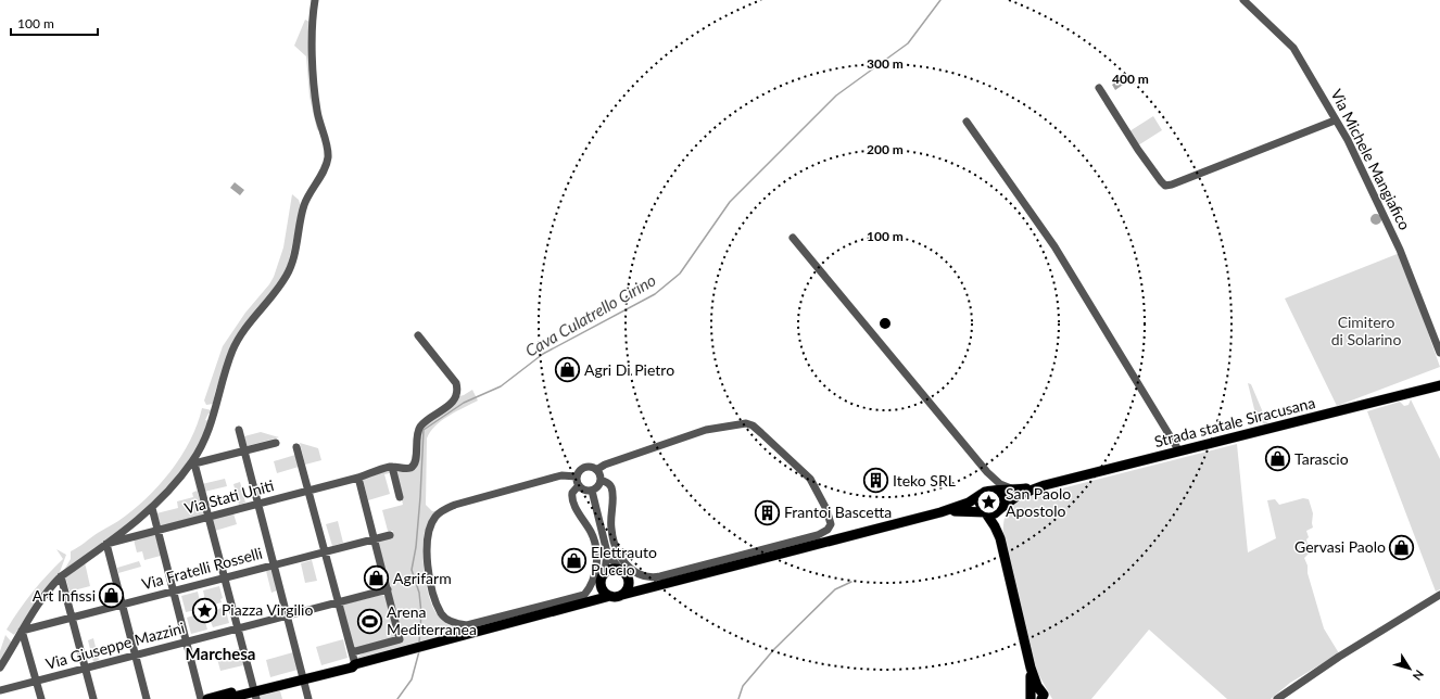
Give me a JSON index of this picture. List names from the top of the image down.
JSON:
{
  "streets": {
    "main road": ["Strada statale Siracusana"],
    "street": [
      "Via Michele Mangiafico",
      "Via Stati Uniti",
      "Via Fratelli Rosselli",
      "Via Giuseppe Mazzini"
    ]
  },
  "districts": ["Marchesa"],
  "water": ["Cava Culatrello Cirino"],
  "parks": ["Cimitero di Solarino"],
  "places": {
    "shop": [
      "Agri Di Pietro",
      "Tarascio",
      "Gervasi Paolo",
      "Elettrauto Puccio",
      "Agrifarm",
      "Art Infissi"
    ],
    "building": ["Iteko SRL", "Frantoi Bascetta"],
    "place": ["San Paolo Apostolo", "Piazza Virgilio"],
    "sports": ["Arena Mediterranea"]
  },
  "scale_bar": "100 m",
  "north": "bottom right",
  "rings": [
    "300 m",
    "400 m",
    "200 m",
    "100 m"
  ]
}
